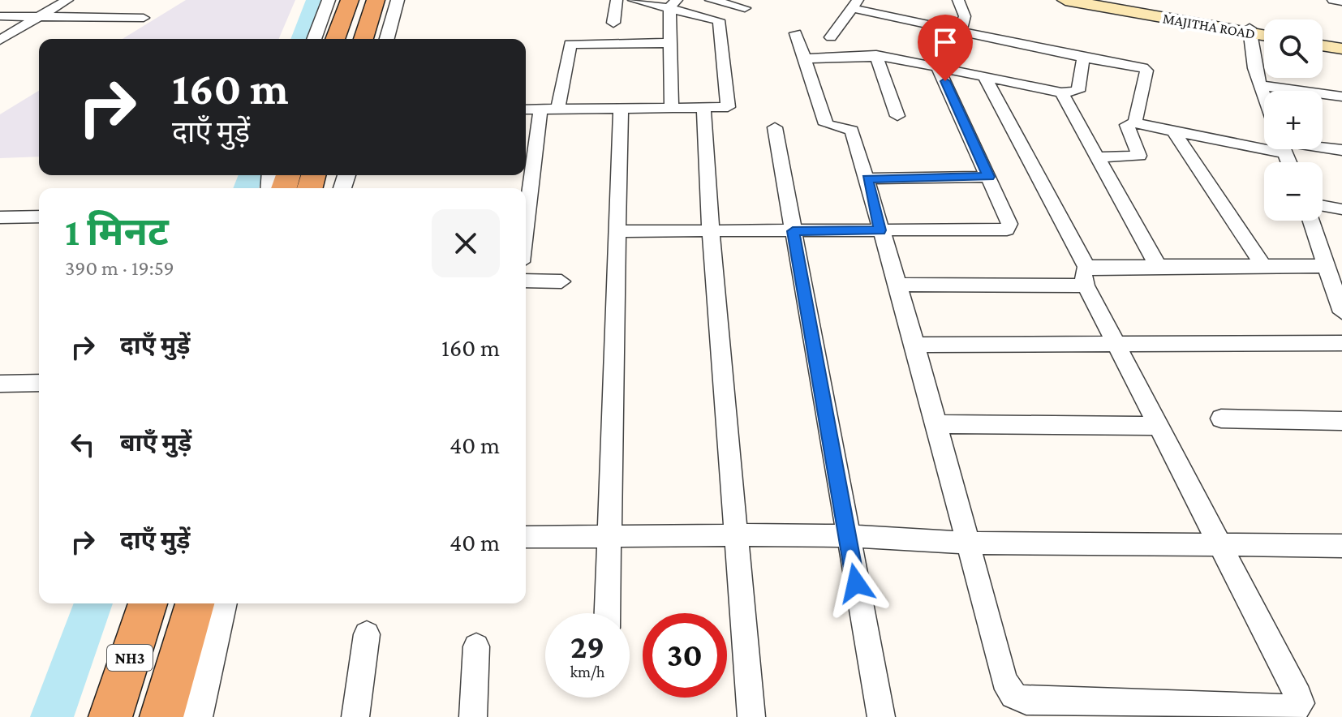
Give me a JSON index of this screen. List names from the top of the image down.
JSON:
{
  "streets": {
    "highway": ["NH3"],
    "main road": ["MAJITHA ROAD"]
  },
  "page": {
    "map_buttons": ["+", "−"],
    "turn": ["160 m", "दाएँ मुड़ें"],
    "heading": ["1 मिनट", "390 m · 19:59"],
    "list": [
      {
        "name": "दाएँ मुड़ें",
        "value": "160 m"
      },
      {
        "name": "बाएँ मुड़ें",
        "value": "40 m"
      },
      {
        "name": "दाएँ मुड़ें",
        "value": "40 m"
      }
    ],
    "speed": "29 km/h",
    "limit": "30"
  }
}
